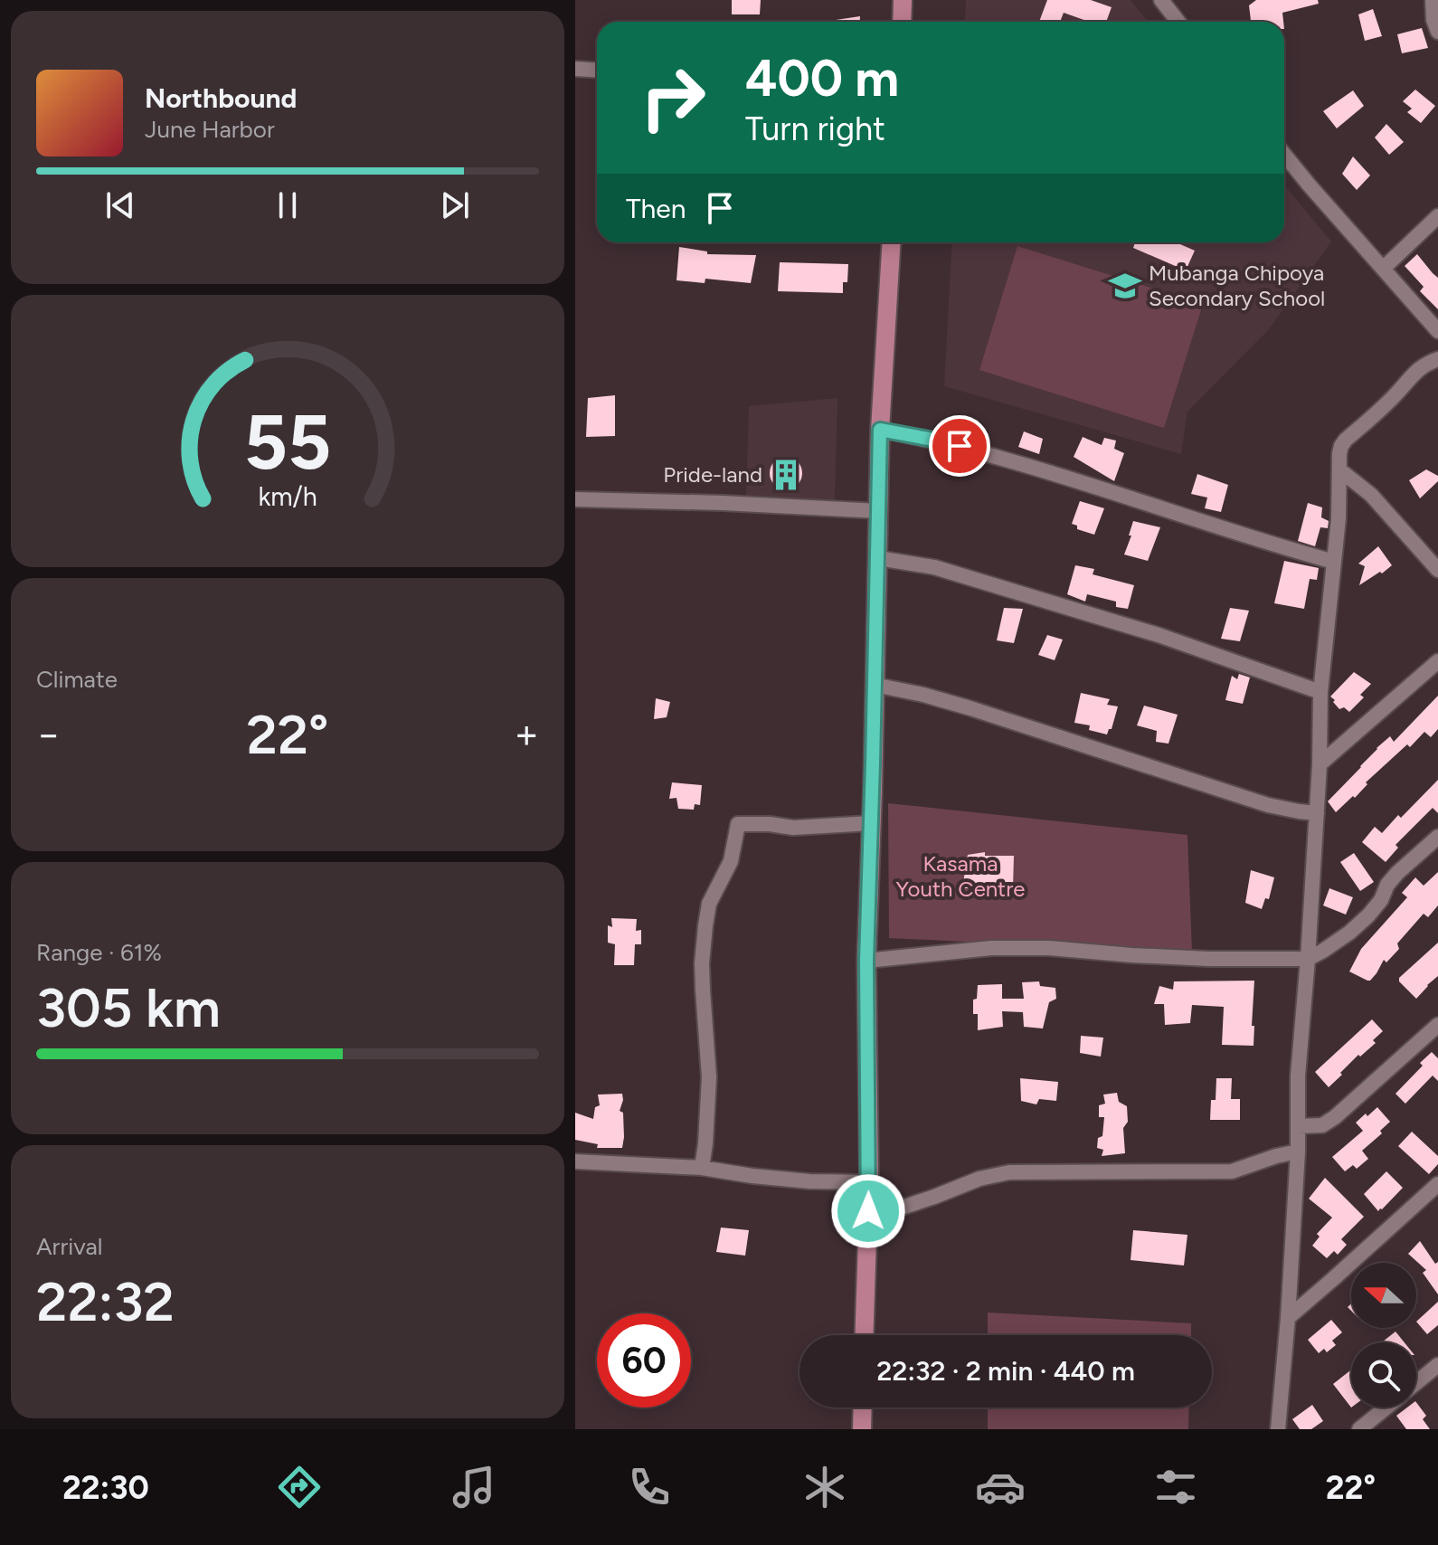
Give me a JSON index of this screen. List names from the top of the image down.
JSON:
{
  "parks": ["Kasama Youth Centre"],
  "places": {
    "school or university": ["Mubanga Chipoya Secondary School"],
    "building": ["Pride-land"]
  },
  "north": "left",
  "page": {
    "turn": ["400 m", "Turn right"],
    "song": ["Northbound", "June Harbor"],
    "then": "Then",
    "tile": [
      "Climate",
      ["Range · 61%", "305 km"],
      ["Arrival", "22:32"]
    ],
    "heat": ["−", "22°", "+"],
    "limit": "60",
    "trip": "22:32 · 2 min · 440 m",
    "tabs": ["22:30", "22°"],
    "gauge": ["55", "km/h"]
  }
}
